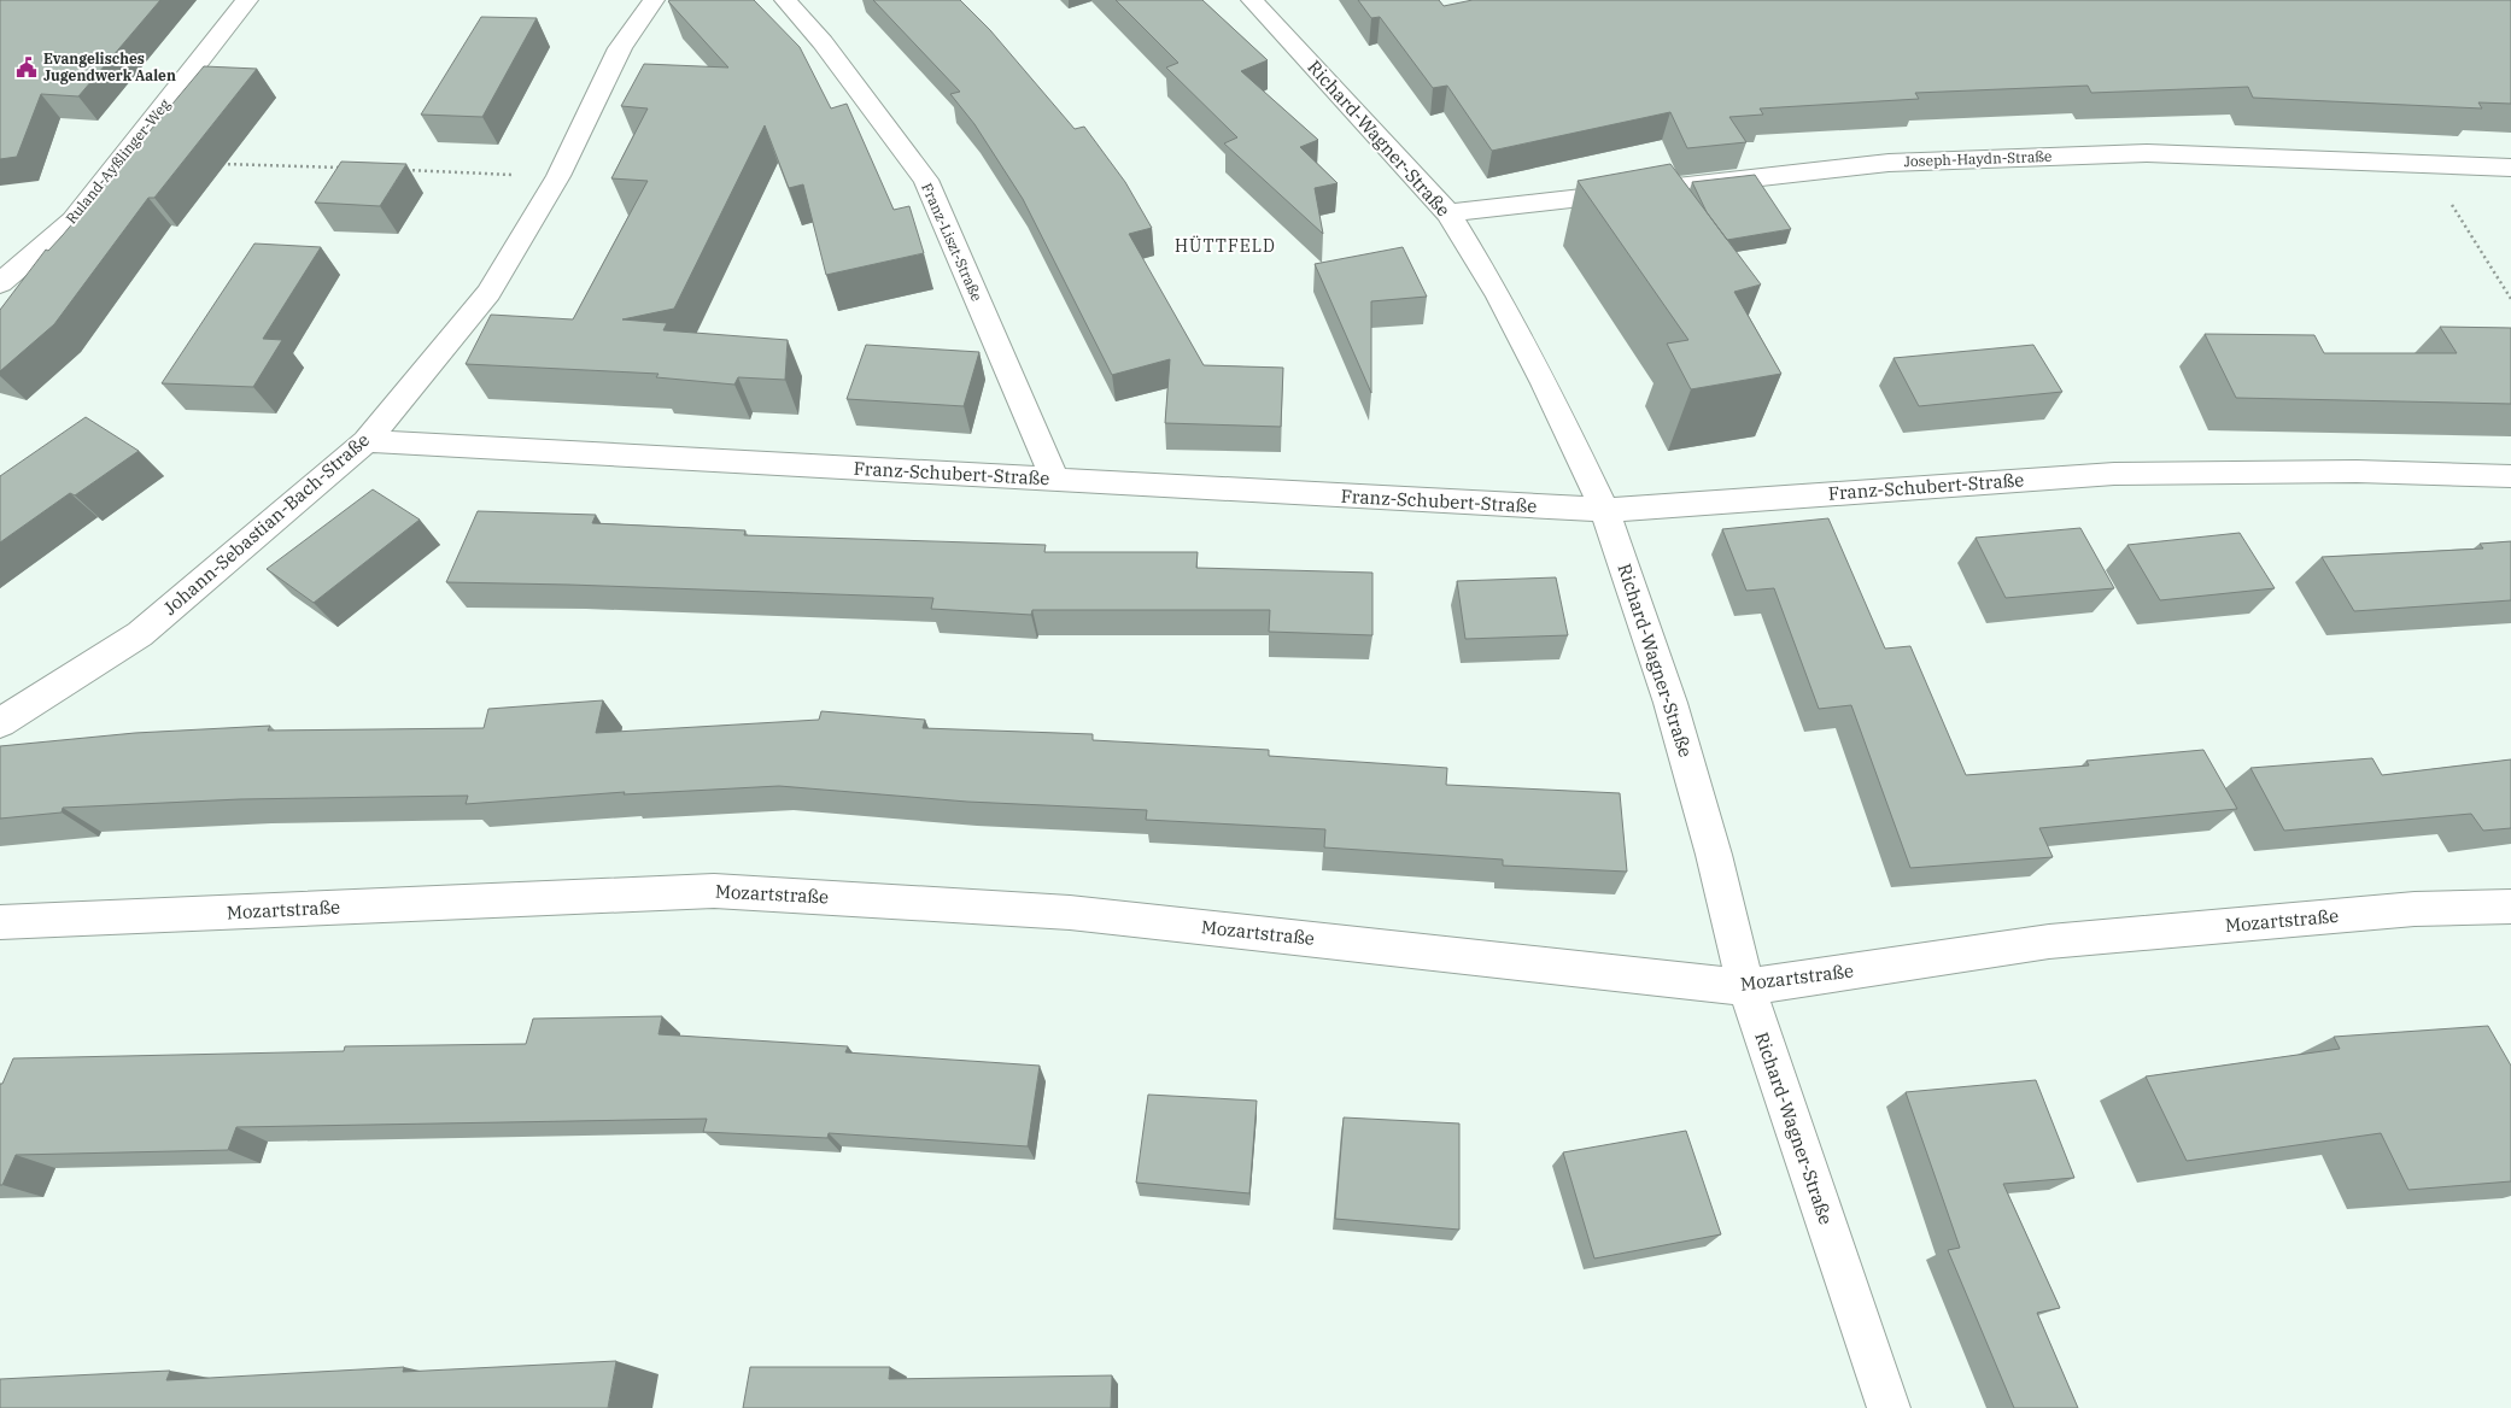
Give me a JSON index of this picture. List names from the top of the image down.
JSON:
{
  "streets": {
    "street": [
      "Richard-Wagner-Straße",
      "Joseph-Haydn-Straße",
      "Ruland-Ayßlinger-Weg",
      "Franz-Liszt-Straße",
      "Franz-Schubert-Straße",
      "Johann-Sebastian-Bach-Straße",
      "Mozartstraße"
    ]
  },
  "crossings": [
    ["Richard-Wagner-Straße", "Joseph-Haydn-Straße"],
    ["Richard-Wagner-Straße", "Franz-Schubert-Straße"],
    ["Richard-Wagner-Straße", "Mozartstraße"],
    ["Franz-Liszt-Straße", "Franz-Schubert-Straße"],
    ["Franz-Schubert-Straße", "Johann-Sebastian-Bach-Straße"]
  ],
  "districts": ["HÜTTFELD"],
  "places": {
    "public building": ["Evangelisches Jugendwerk Aalen"]
  }
}
